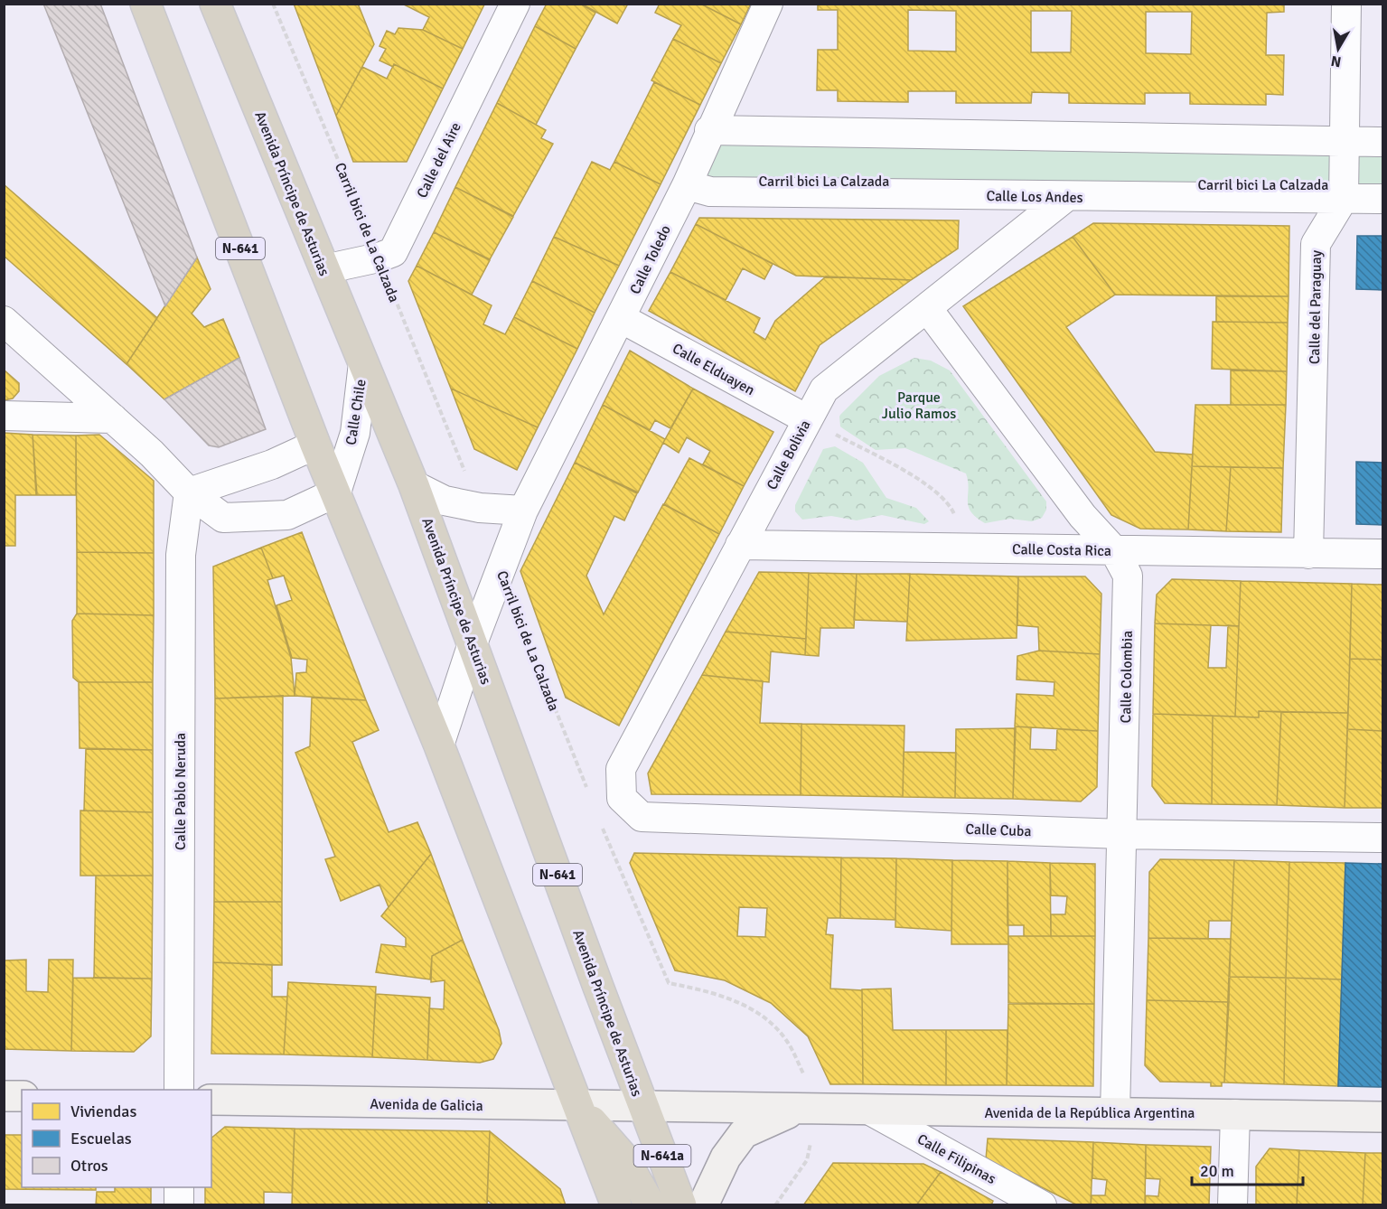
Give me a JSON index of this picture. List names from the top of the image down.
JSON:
{
  "streets": {
    "highway": ["Avenida Príncipe de Asturias", "N-641", "N-641a"],
    "street": [
      "Calle del Aire",
      "Calle Los Andes",
      "Calle Toledo",
      "Calle del Paraguay",
      "Calle Elduayen",
      "Calle Chile",
      "Calle Bolivia",
      "Calle Costa Rica",
      "Calle Colombia",
      "Calle Pablo Neruda",
      "Calle Cuba",
      "Avenida de Galicia",
      "Avenida de la República Argentina",
      "Calle Filipinas"
    ],
    "path": ["Carril bici de La Calzada"]
  },
  "crossings": [
    ["Calle del Aire", "Avenida Príncipe de Asturias"],
    ["Calle del Aire", "Carril bici de La Calzada"],
    ["Avenida Príncipe de Asturias", "Calle Toledo"],
    ["Avenida Príncipe de Asturias", "Calle Chile"],
    ["Avenida Príncipe de Asturias", "Avenida de Galicia"],
    ["Avenida Príncipe de Asturias", "Avenida de la República Argentina"],
    ["Calle Los Andes", "Calle Toledo"],
    ["Calle Los Andes", "Calle del Paraguay"],
    ["Calle Los Andes", "Calle Bolivia"],
    ["Carril bici de La Calzada", "Calle Toledo"],
    ["N-641", "Calle Toledo"],
    ["N-641", "Calle Chile"],
    ["N-641", "Avenida de Galicia"],
    ["Calle Toledo", "Calle Elduayen"],
    ["Calle del Paraguay", "Calle Costa Rica"],
    ["Calle Elduayen", "Calle Bolivia"],
    ["Calle Bolivia", "Calle Costa Rica"],
    ["Calle Bolivia", "Calle Colombia"],
    ["Calle Bolivia", "Calle Cuba"],
    ["Calle Costa Rica", "Calle Colombia"],
    ["Calle Colombia", "Calle Cuba"],
    ["Calle Colombia", "Avenida de la República Argentina"],
    ["Avenida de Galicia", "Avenida de la República Argentina"],
    ["Avenida de la República Argentina", "Calle Filipinas"]
  ],
  "parks": ["Parque Julio Ramos"],
  "legend": ["Viviendas", "Escuelas", "Otros"],
  "scale_bar": "20 m",
  "north": "bottom"
}
